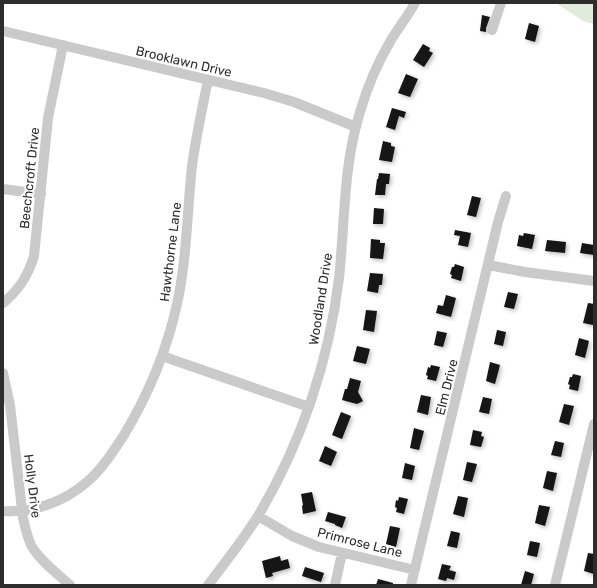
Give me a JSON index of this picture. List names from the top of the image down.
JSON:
{
  "streets": {
    "street": [
      "Brooklawn Drive",
      "Beechcroft Drive",
      "Hawthorne Lane",
      "Woodland Drive",
      "Elm Drive",
      "Holly Drive",
      "Primrose Lane"
    ]
  },
  "crossings": [
    ["Brooklawn Drive", "Beechcroft Drive"],
    ["Brooklawn Drive", "Hawthorne Lane"],
    ["Brooklawn Drive", "Woodland Drive"],
    ["Hawthorne Lane", "Holly Drive"],
    ["Woodland Drive", "Primrose Lane"],
    ["Elm Drive", "Primrose Lane"]
  ]
}
